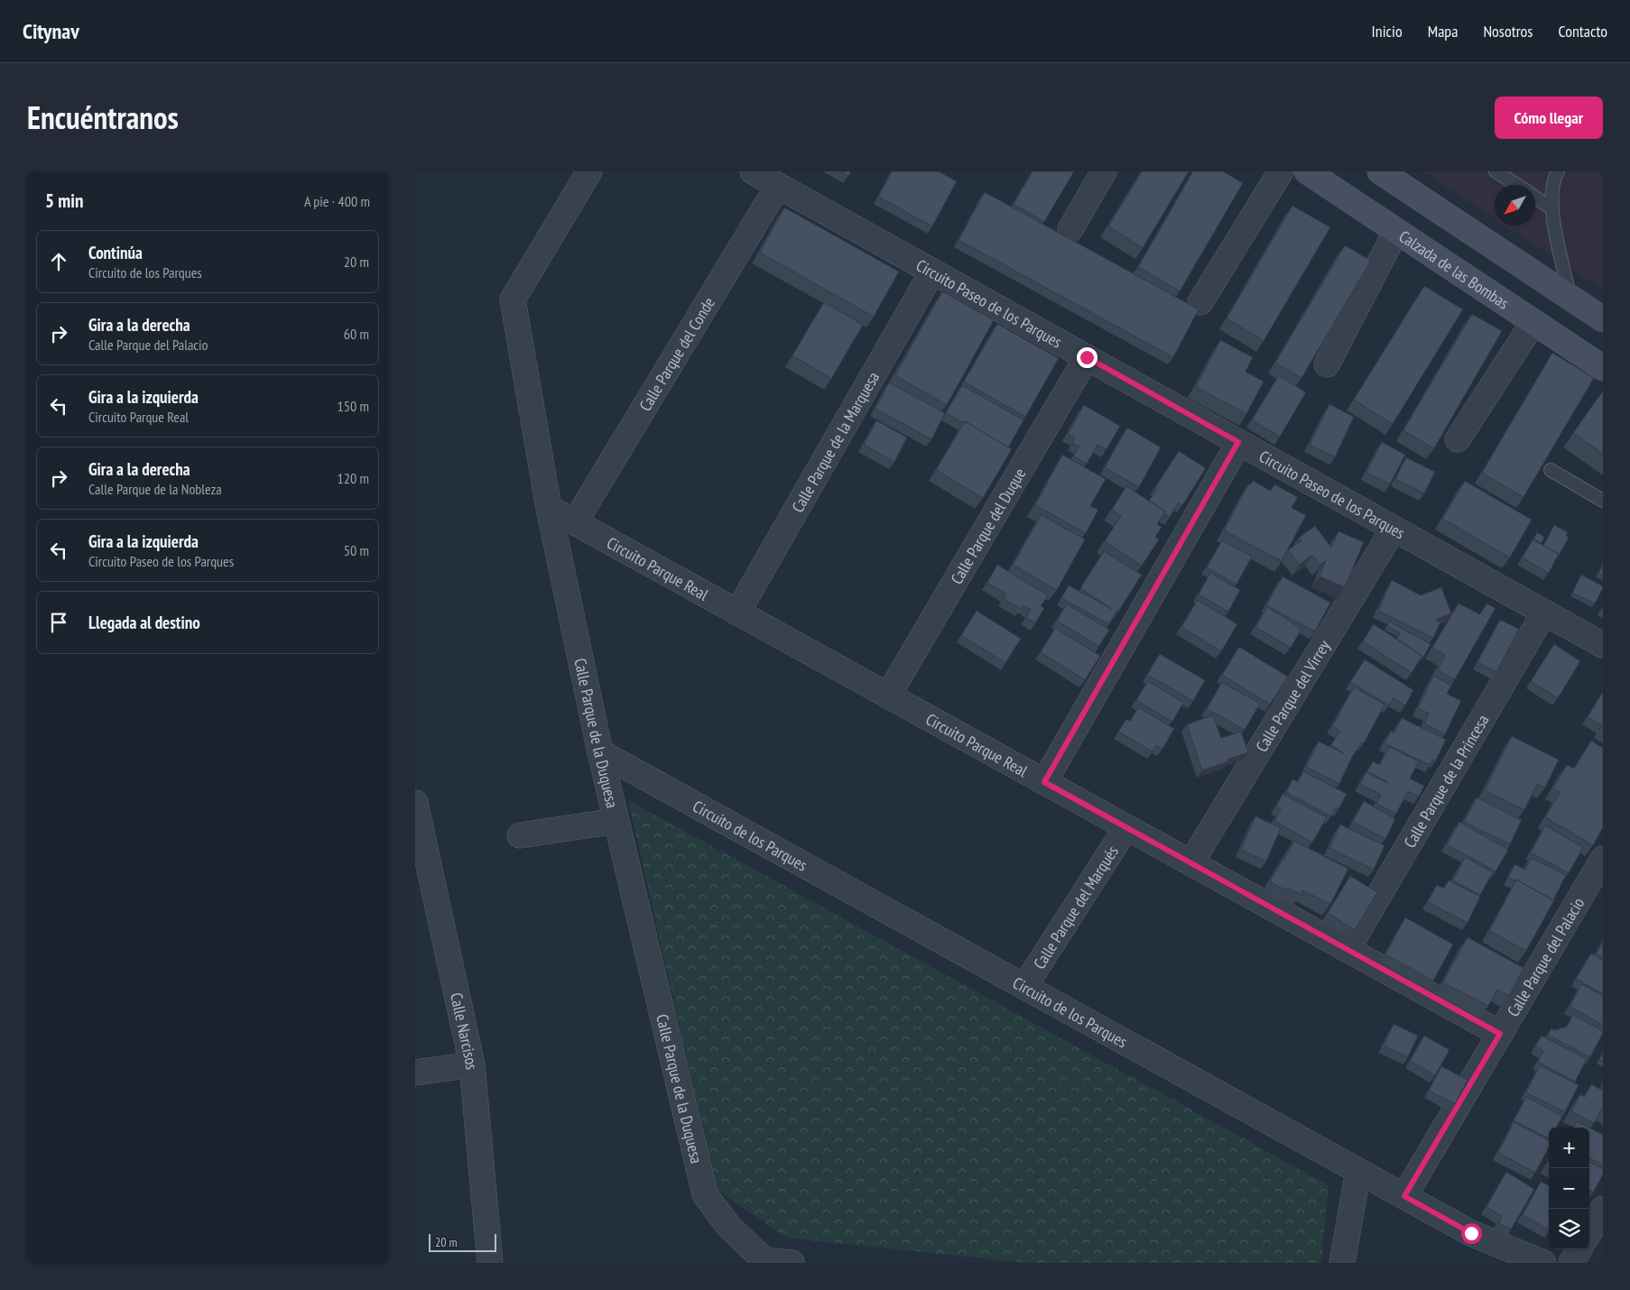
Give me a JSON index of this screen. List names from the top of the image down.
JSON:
{
  "streets": {
    "main road": ["Calzada de las Bombas"],
    "street": [
      "Circuito Paseo de los Parques",
      "Calle Parque del Conde",
      "Calle Parque de la Marquesa",
      "Calle Parque del Duque",
      "Circuito Parque Real",
      "Calle Parque del Virrey",
      "Calle Parque de la Duquesa",
      "Calle Parque de la Princesa",
      "Circuito de los Parques",
      "Calle Parque del Marqués",
      "Calle Parque del Palacio",
      "Calle Narcisos"
    ]
  },
  "crossings": [
    ["Circuito Paseo de los Parques", "Calle Parque del Conde"],
    ["Circuito Paseo de los Parques", "Calle Parque de la Marquesa"],
    ["Circuito Paseo de los Parques", "Calle Parque del Duque"],
    ["Circuito Paseo de los Parques", "Calle Parque del Virrey"],
    ["Circuito Paseo de los Parques", "Calle Parque de la Princesa"],
    ["Calle Parque del Conde", "Circuito Parque Real"],
    ["Calle Parque de la Marquesa", "Circuito Parque Real"],
    ["Calle Parque del Duque", "Circuito Parque Real"],
    ["Circuito Parque Real", "Calle Parque del Virrey"],
    ["Circuito Parque Real", "Calle Parque de la Duquesa"],
    ["Circuito Parque Real", "Calle Parque de la Princesa"],
    ["Circuito Parque Real", "Calle Parque del Marqués"],
    ["Circuito Parque Real", "Calle Parque del Palacio"],
    ["Calle Parque de la Duquesa", "Circuito de los Parques"],
    ["Circuito de los Parques", "Calle Parque del Marqués"],
    ["Circuito de los Parques", "Calle Parque del Palacio"]
  ],
  "scale_bar": "20 m",
  "north": "bottom left",
  "page": {
    "header": "Citynav",
    "nav": [
      "Inicio",
      "Mapa",
      "Nosotros",
      "Contacto"
    ],
    "title": "Encuéntranos",
    "buttons": "Cómo llegar",
    "heading": ["5 min", "A pie · 400 m"],
    "list": [
      ["Continúa", "Circuito de los Parques", "20 m"],
      ["Gira a la derecha", "Calle Parque del Palacio", "60 m"],
      ["Gira a la izquierda", "Circuito Parque Real", "150 m"],
      ["Gira a la derecha", "Calle Parque de la Nobleza", "120 m"],
      ["Gira a la izquierda", "Circuito Paseo de los Parques", "50 m"],
      "Llegada al destino"
    ],
    "map_buttons": ["+", "−"],
    "scale": "20 m"
  }
}
